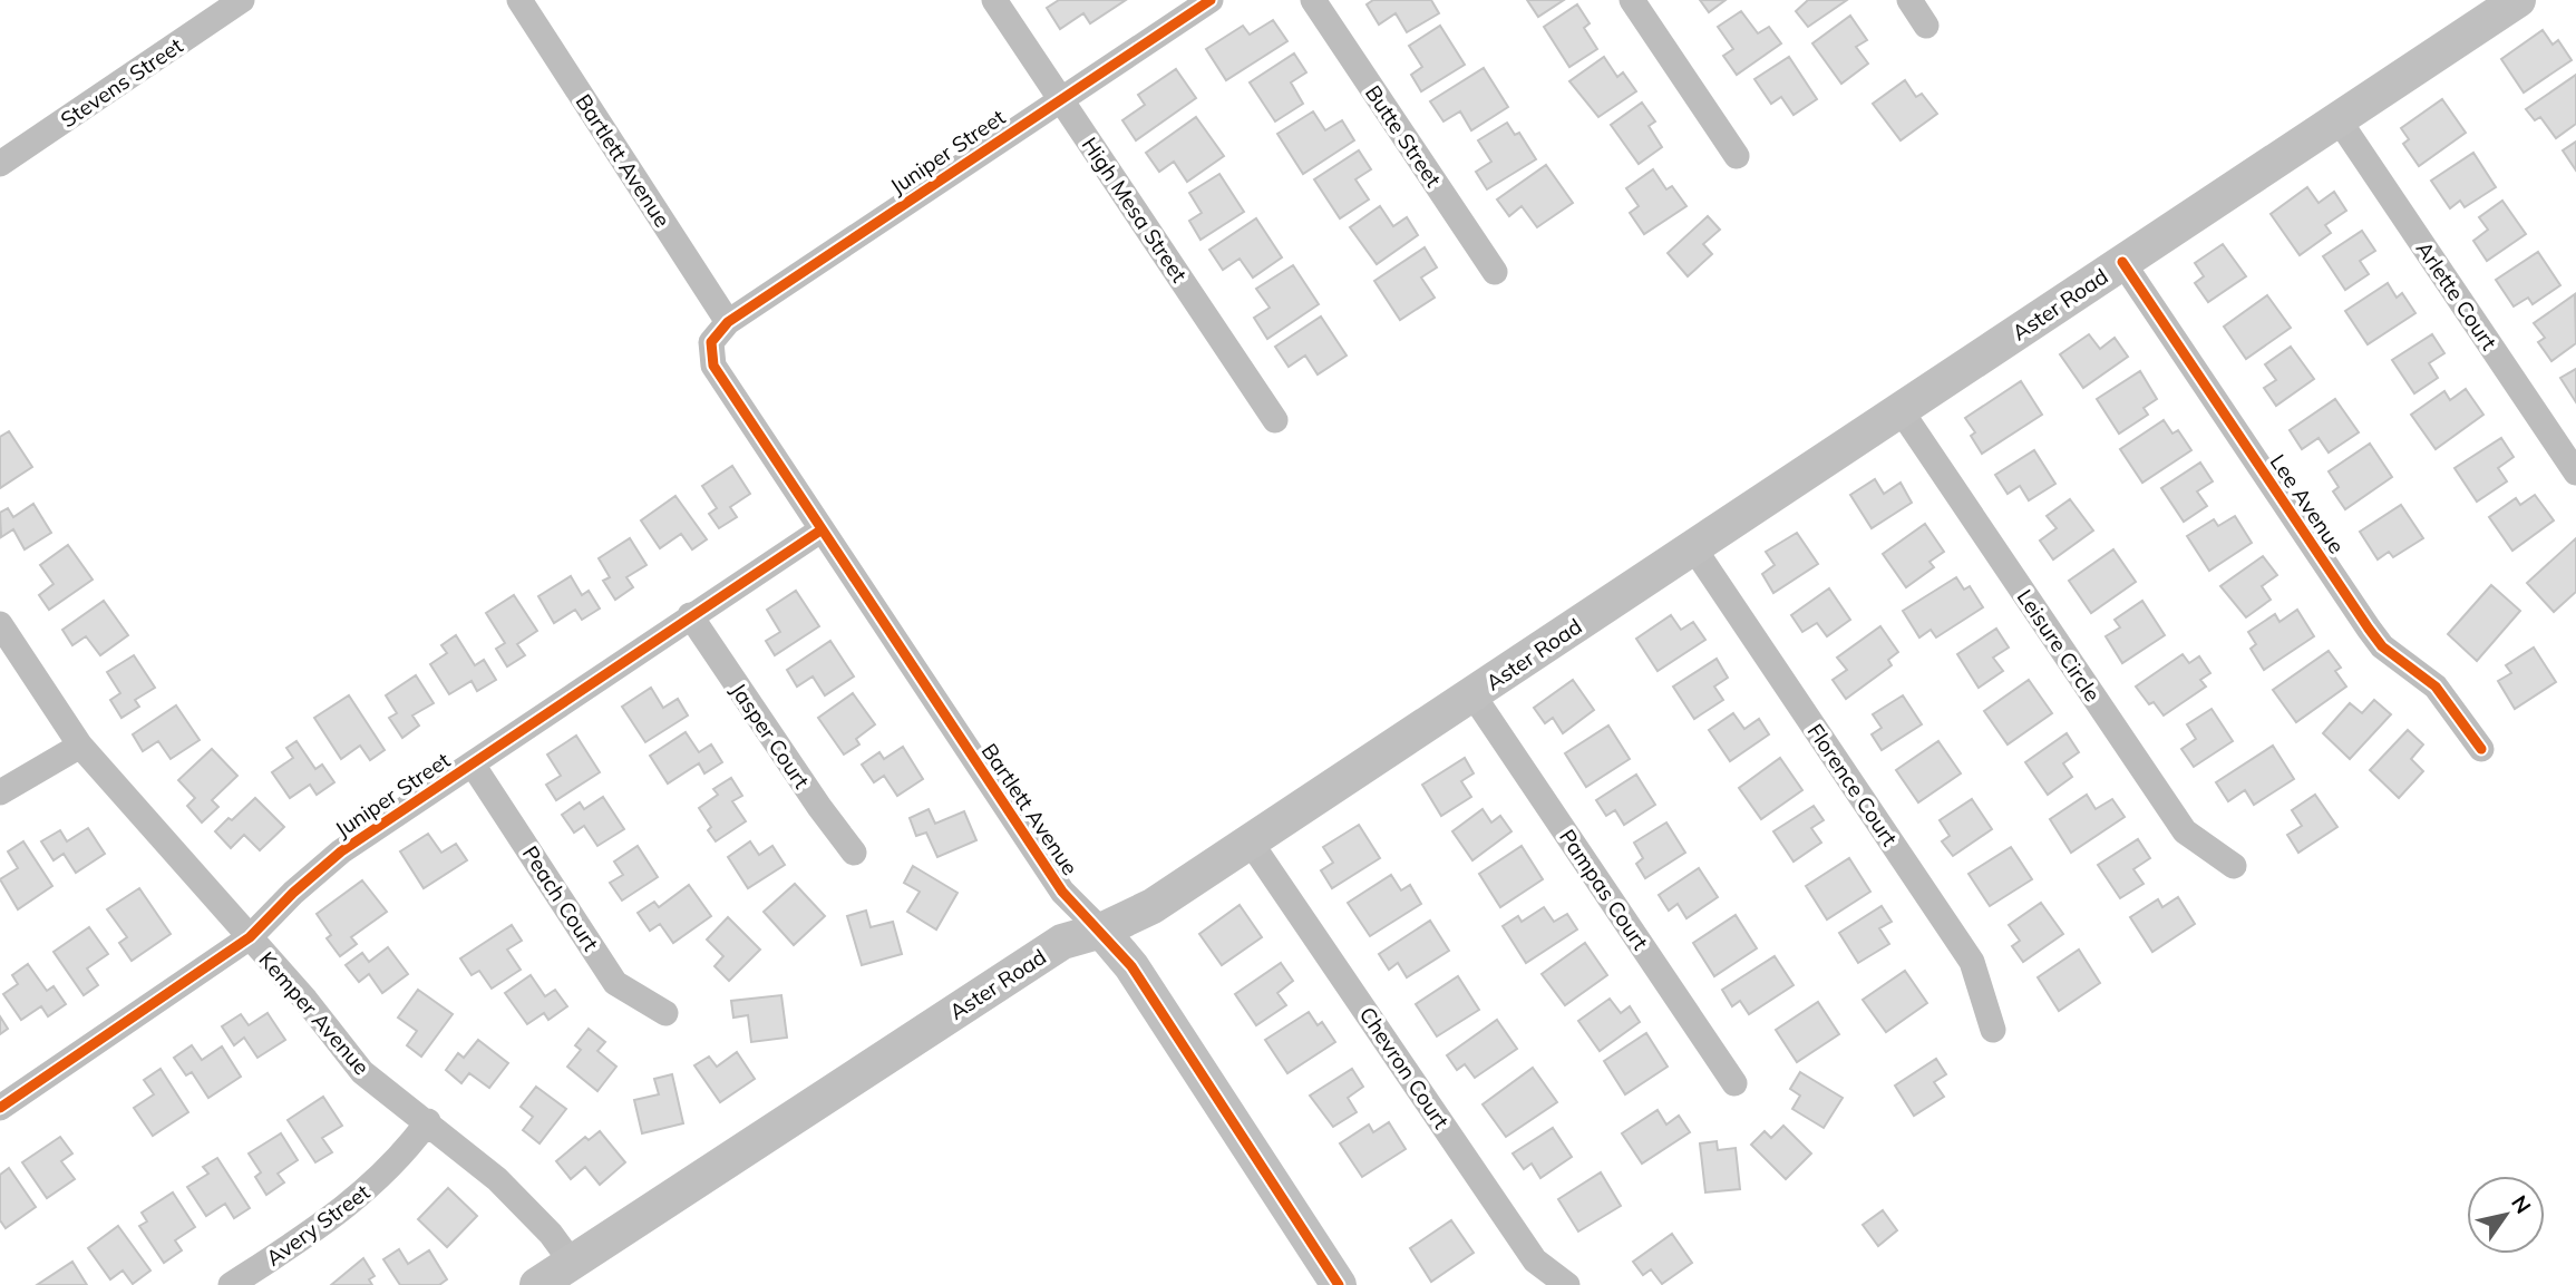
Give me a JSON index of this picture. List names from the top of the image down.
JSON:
{
  "streets": {
    "main road": ["Bartlett Avenue", "Aster Road"],
    "street": [
      "Stevens Street",
      "Butte Street",
      "Juniper Street",
      "High Mesa Street",
      "Arlette Court",
      "Lee Avenue",
      "Leisure Circle",
      "Jasper Court",
      "Florence Court",
      "Pampas Court",
      "Peach Court",
      "Kemper Avenue",
      "Chevron Court",
      "Avery Street"
    ]
  },
  "crossings": [
    ["Juniper Street", "Bartlett Avenue"],
    ["Juniper Street", "High Mesa Street"],
    ["Juniper Street", "Jasper Court"],
    ["Juniper Street", "Peach Court"],
    ["Juniper Street", "Kemper Avenue"],
    ["Bartlett Avenue", "Aster Road"],
    ["Arlette Court", "Aster Road"],
    ["Aster Road", "Lee Avenue"],
    ["Aster Road", "Leisure Circle"],
    ["Aster Road", "Florence Court"],
    ["Aster Road", "Pampas Court"],
    ["Aster Road", "Kemper Avenue"],
    ["Aster Road", "Chevron Court"],
    ["Kemper Avenue", "Avery Street"]
  ],
  "north": "top right"
}
